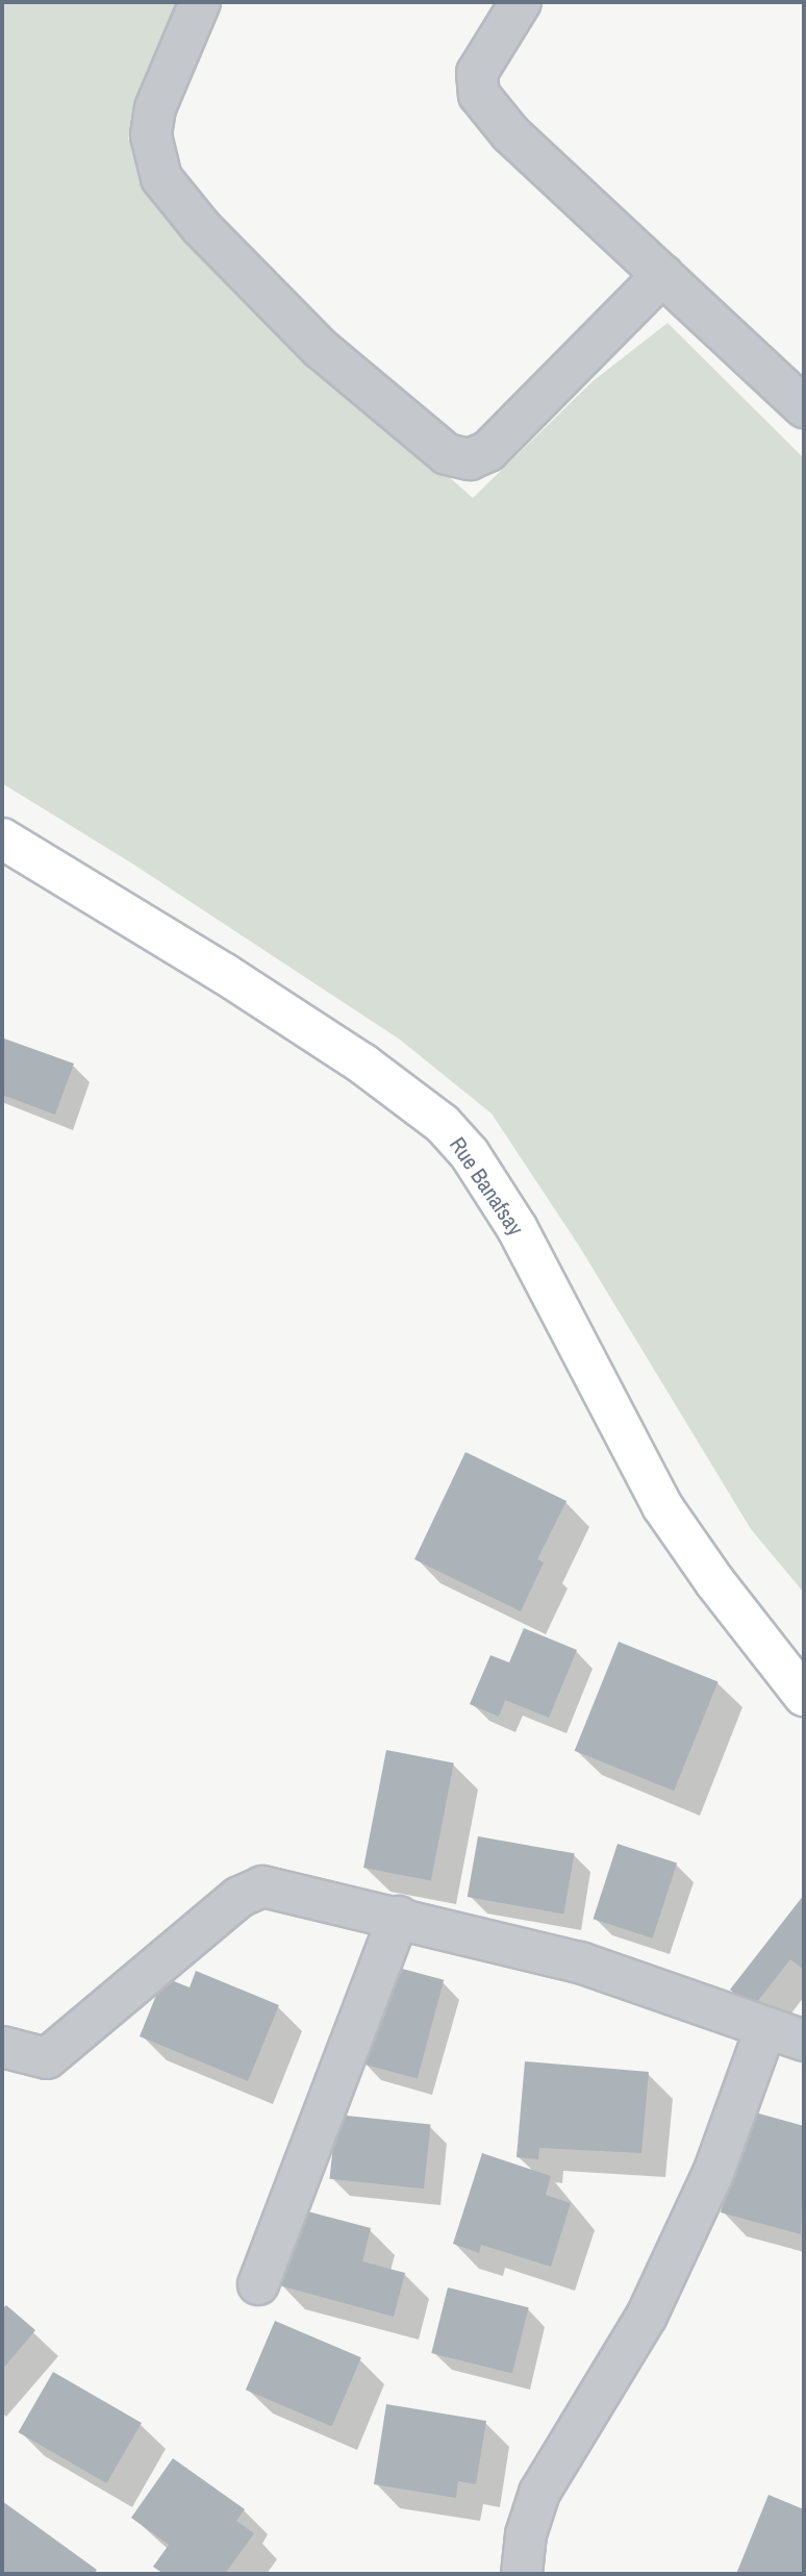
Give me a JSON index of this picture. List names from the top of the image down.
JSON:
{
  "streets": {
    "main road": ["Rue Banafsay"]
  }
}
